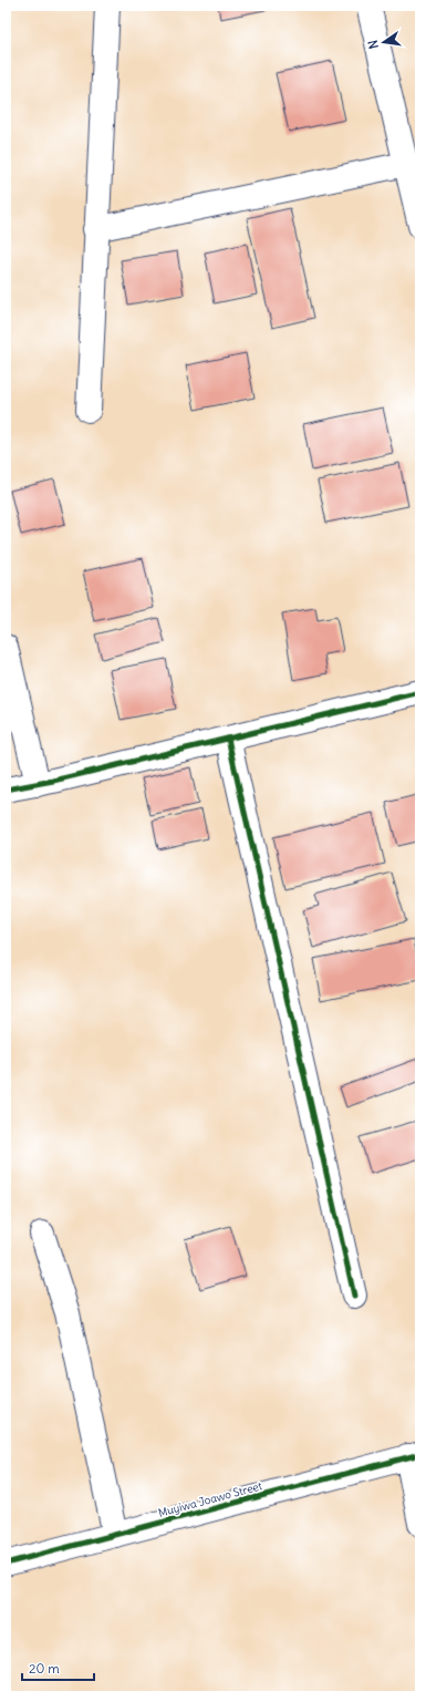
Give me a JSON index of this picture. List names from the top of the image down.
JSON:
{
  "streets": {
    "street": ["Muyiwa Joawo Street"]
  },
  "scale_bar": "20 m",
  "north": "left"
}
